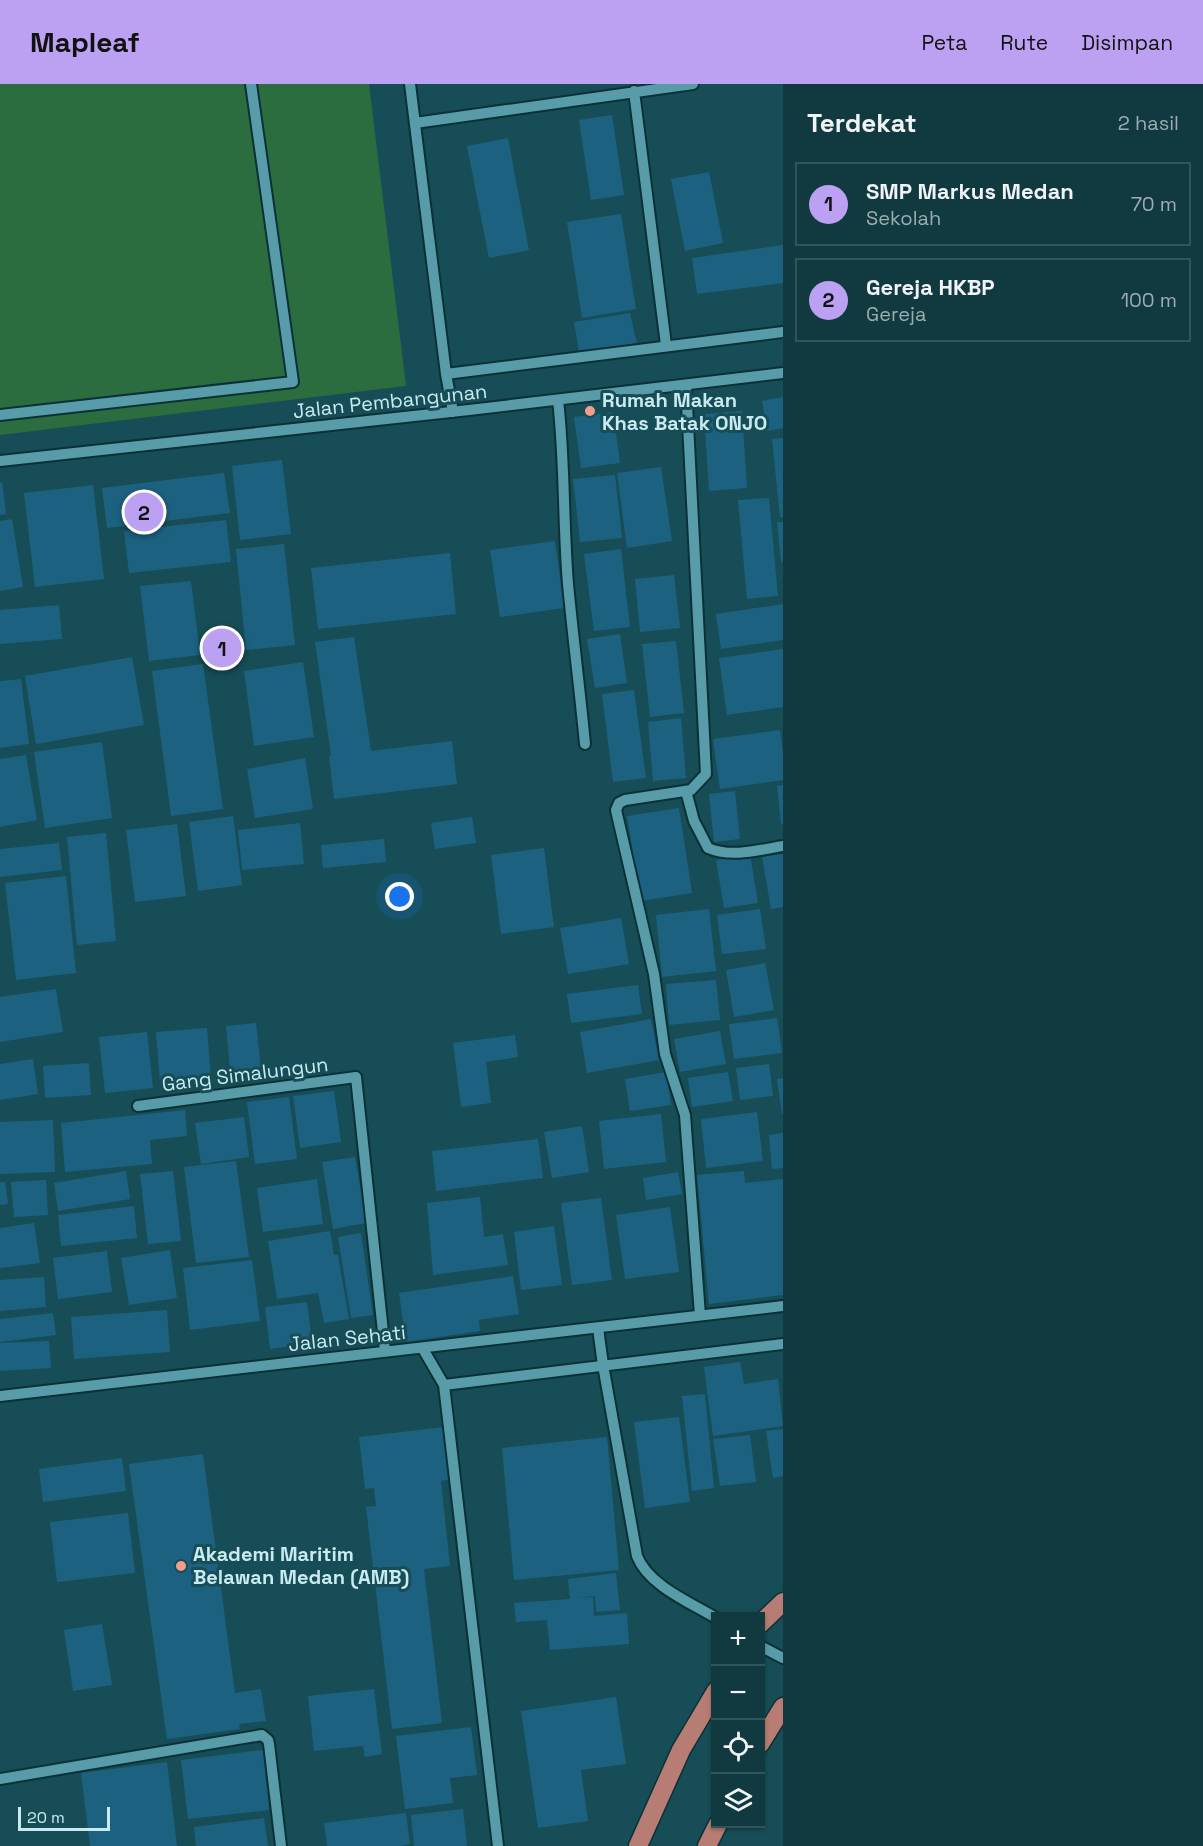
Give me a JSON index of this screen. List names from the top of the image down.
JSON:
{
  "streets": {
    "street": ["Jalan Pembangunan", "Gang Simalungun", "Jalan Sehati"]
  },
  "crossings": [
    ["Gang Simalungun", "Jalan Sehati"]
  ],
  "places": ["Rumah Makan Khas Batak ONJO", "Akademi Maritim Belawan Medan (AMB)"],
  "scale_bar": "20 m",
  "page": {
    "header": "Mapleaf",
    "nav": ["Peta", "Rute", "Disimpan"],
    "heading": ["Terdekat", "2 hasil"],
    "list": [
      {
        "mark": "1",
        "name": "SMP Markus Medan",
        "note": "Sekolah",
        "value": "70 m"
      },
      {
        "mark": "2",
        "name": "Gereja HKBP",
        "note": "Gereja",
        "value": "100 m"
      }
    ],
    "pins": ["2", "1"],
    "map_buttons": ["+", "−"],
    "scale": "20 m"
  }
}
